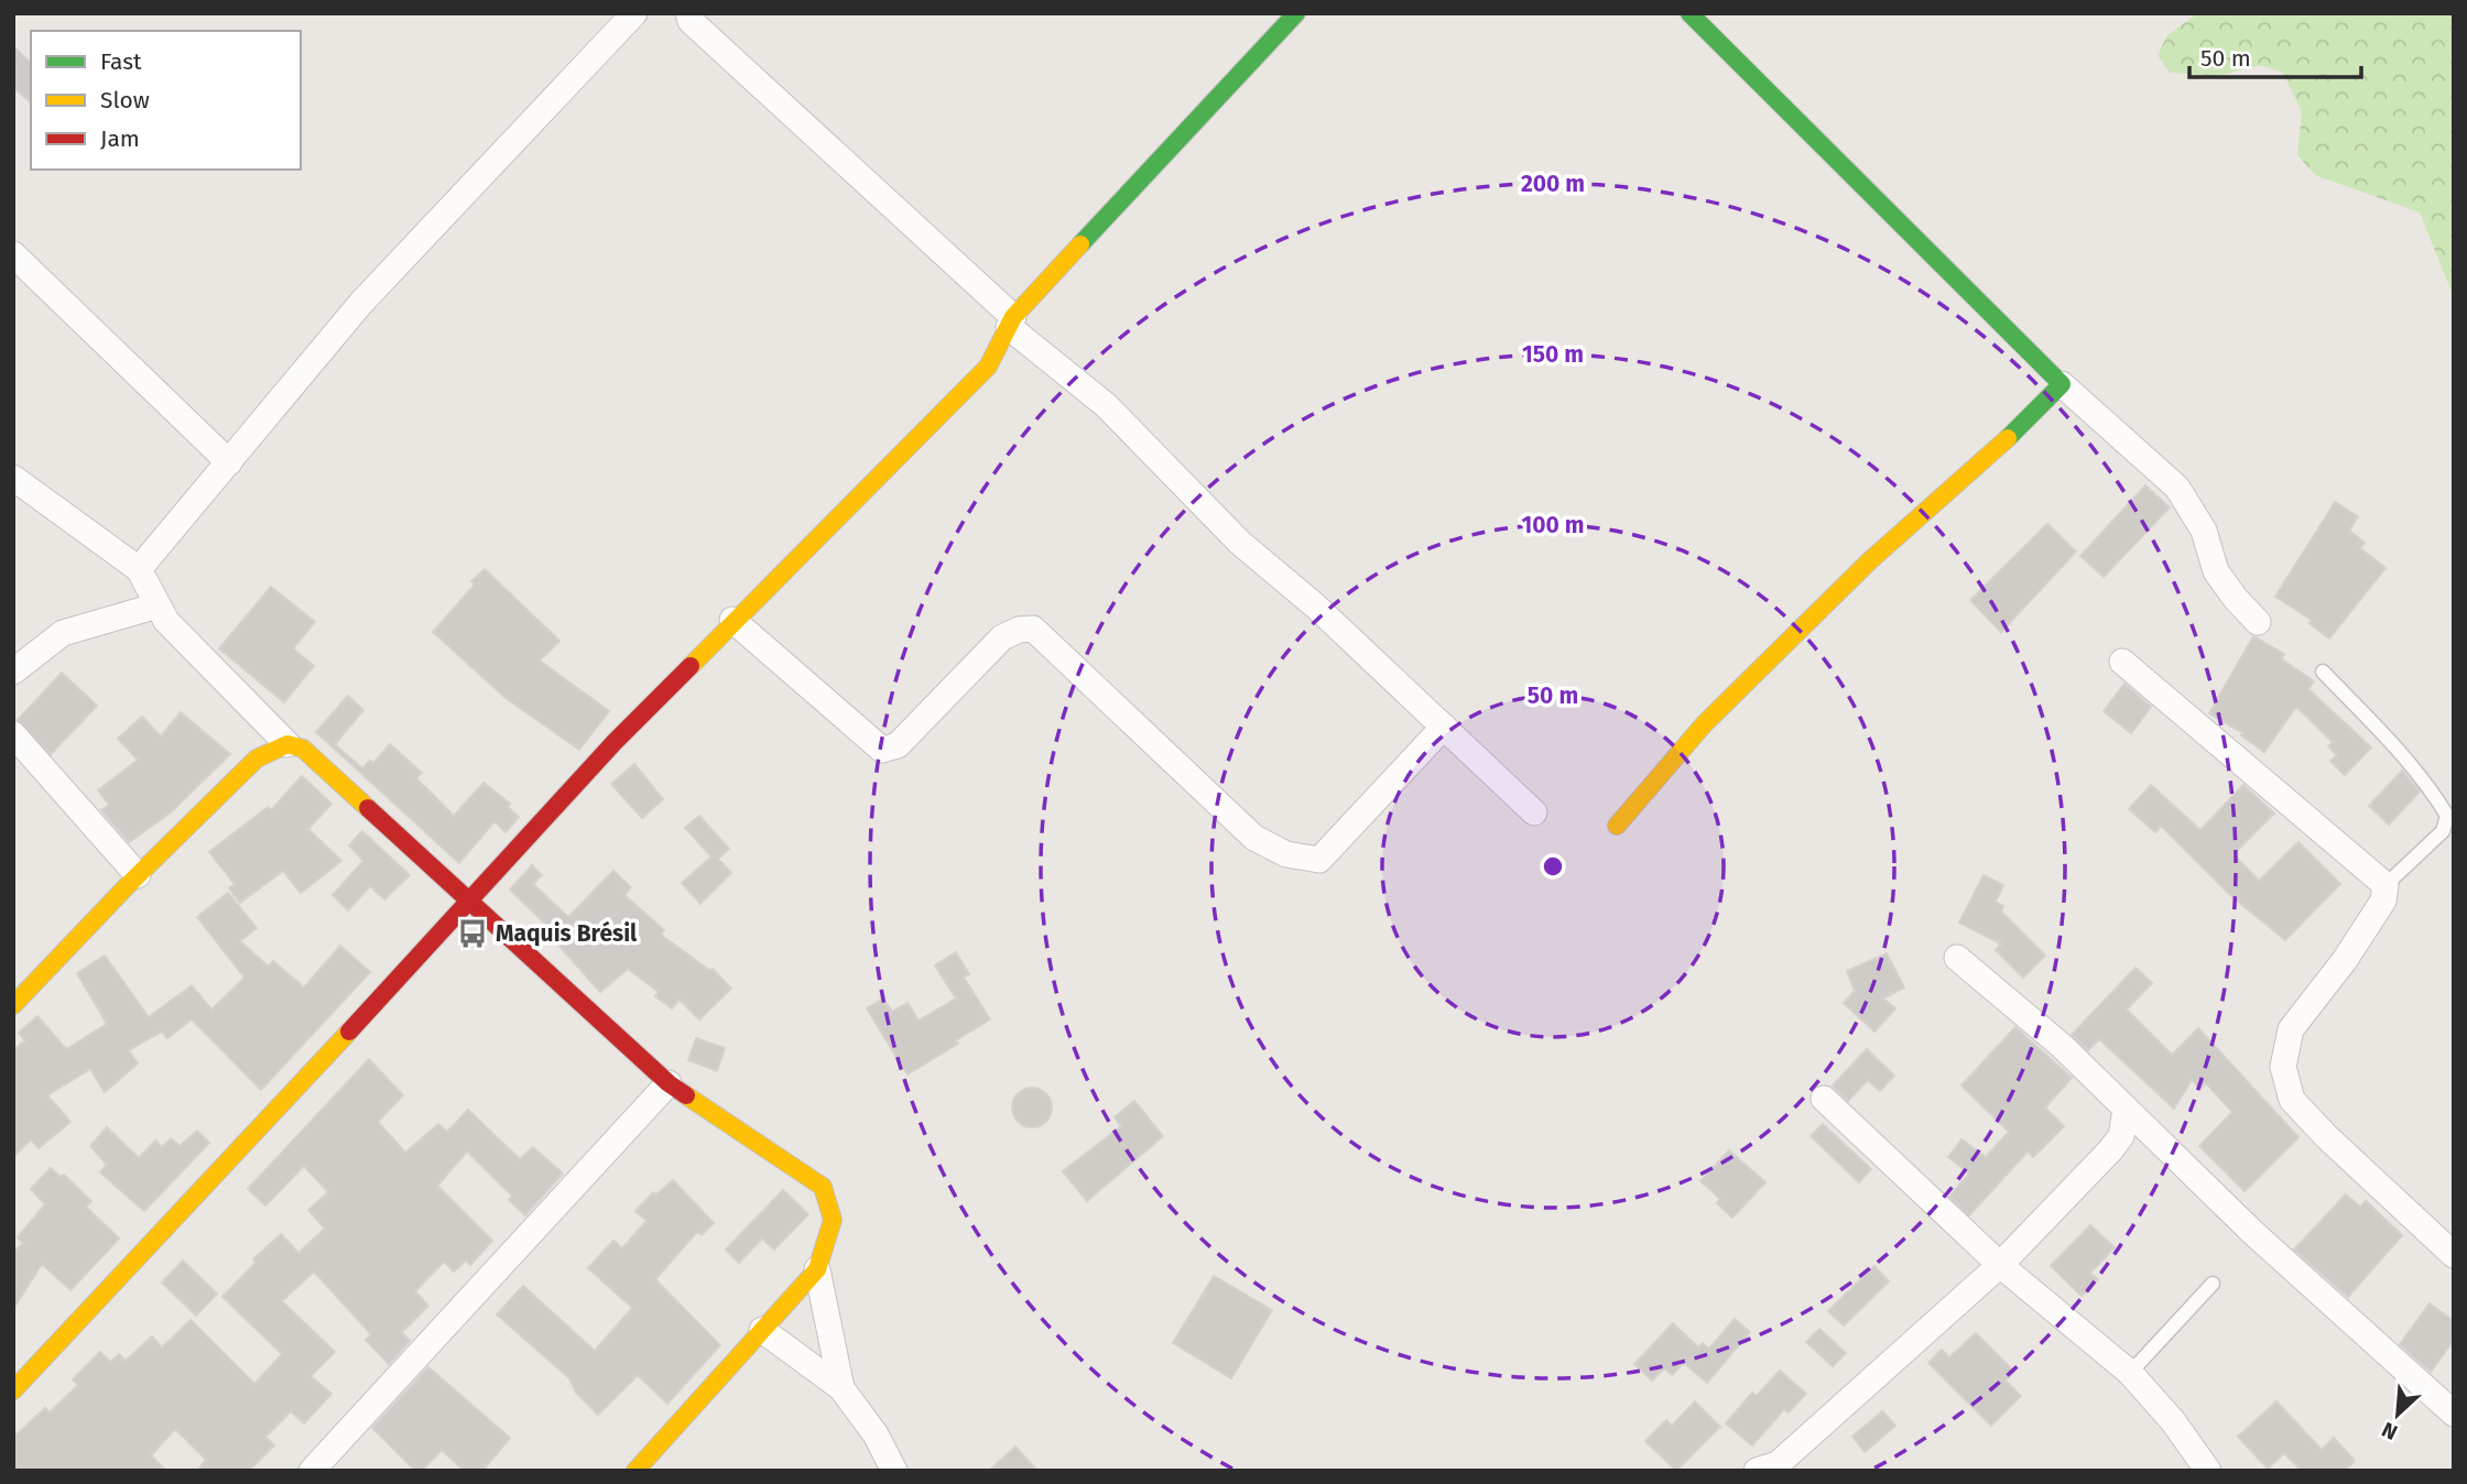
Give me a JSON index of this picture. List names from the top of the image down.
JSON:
{
  "places": {
    "bus stop": ["Maquis Brésil"]
  },
  "legend": ["Fast", "Slow", "Jam"],
  "scale_bar": "50 m",
  "north": "bottom left",
  "rings": [
    "200 m",
    "150 m",
    "100 m",
    "50 m"
  ]
}
